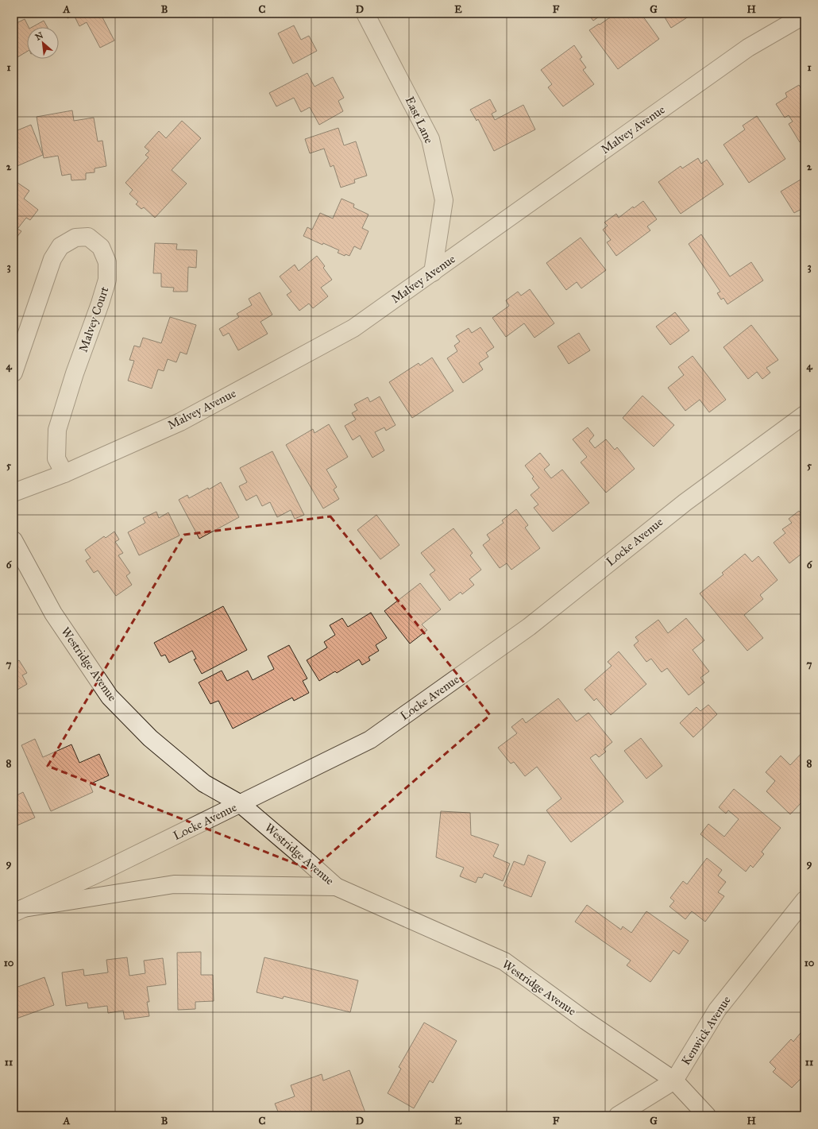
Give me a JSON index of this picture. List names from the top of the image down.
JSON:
{
  "streets": {
    "street": [
      "East Lane",
      "Malvey Avenue",
      "Malvey Court",
      "Locke Avenue",
      "Westridge Avenue",
      "Kenwick Avenue"
    ]
  },
  "crossings": [
    ["East Lane", "Malvey Avenue"],
    ["Malvey Avenue", "Malvey Court"],
    ["Locke Avenue", "Westridge Avenue"],
    ["Westridge Avenue", "Kenwick Avenue"]
  ],
  "north": "top left",
  "grid": {
    "columns": [
      "A",
      "B",
      "C",
      "D",
      "E",
      "F",
      "G",
      "H"
    ],
    "rows": [
      "1",
      "2",
      "3",
      "4",
      "5",
      "6",
      "7",
      "8",
      "9",
      "10",
      "11"
    ]
  }
}
